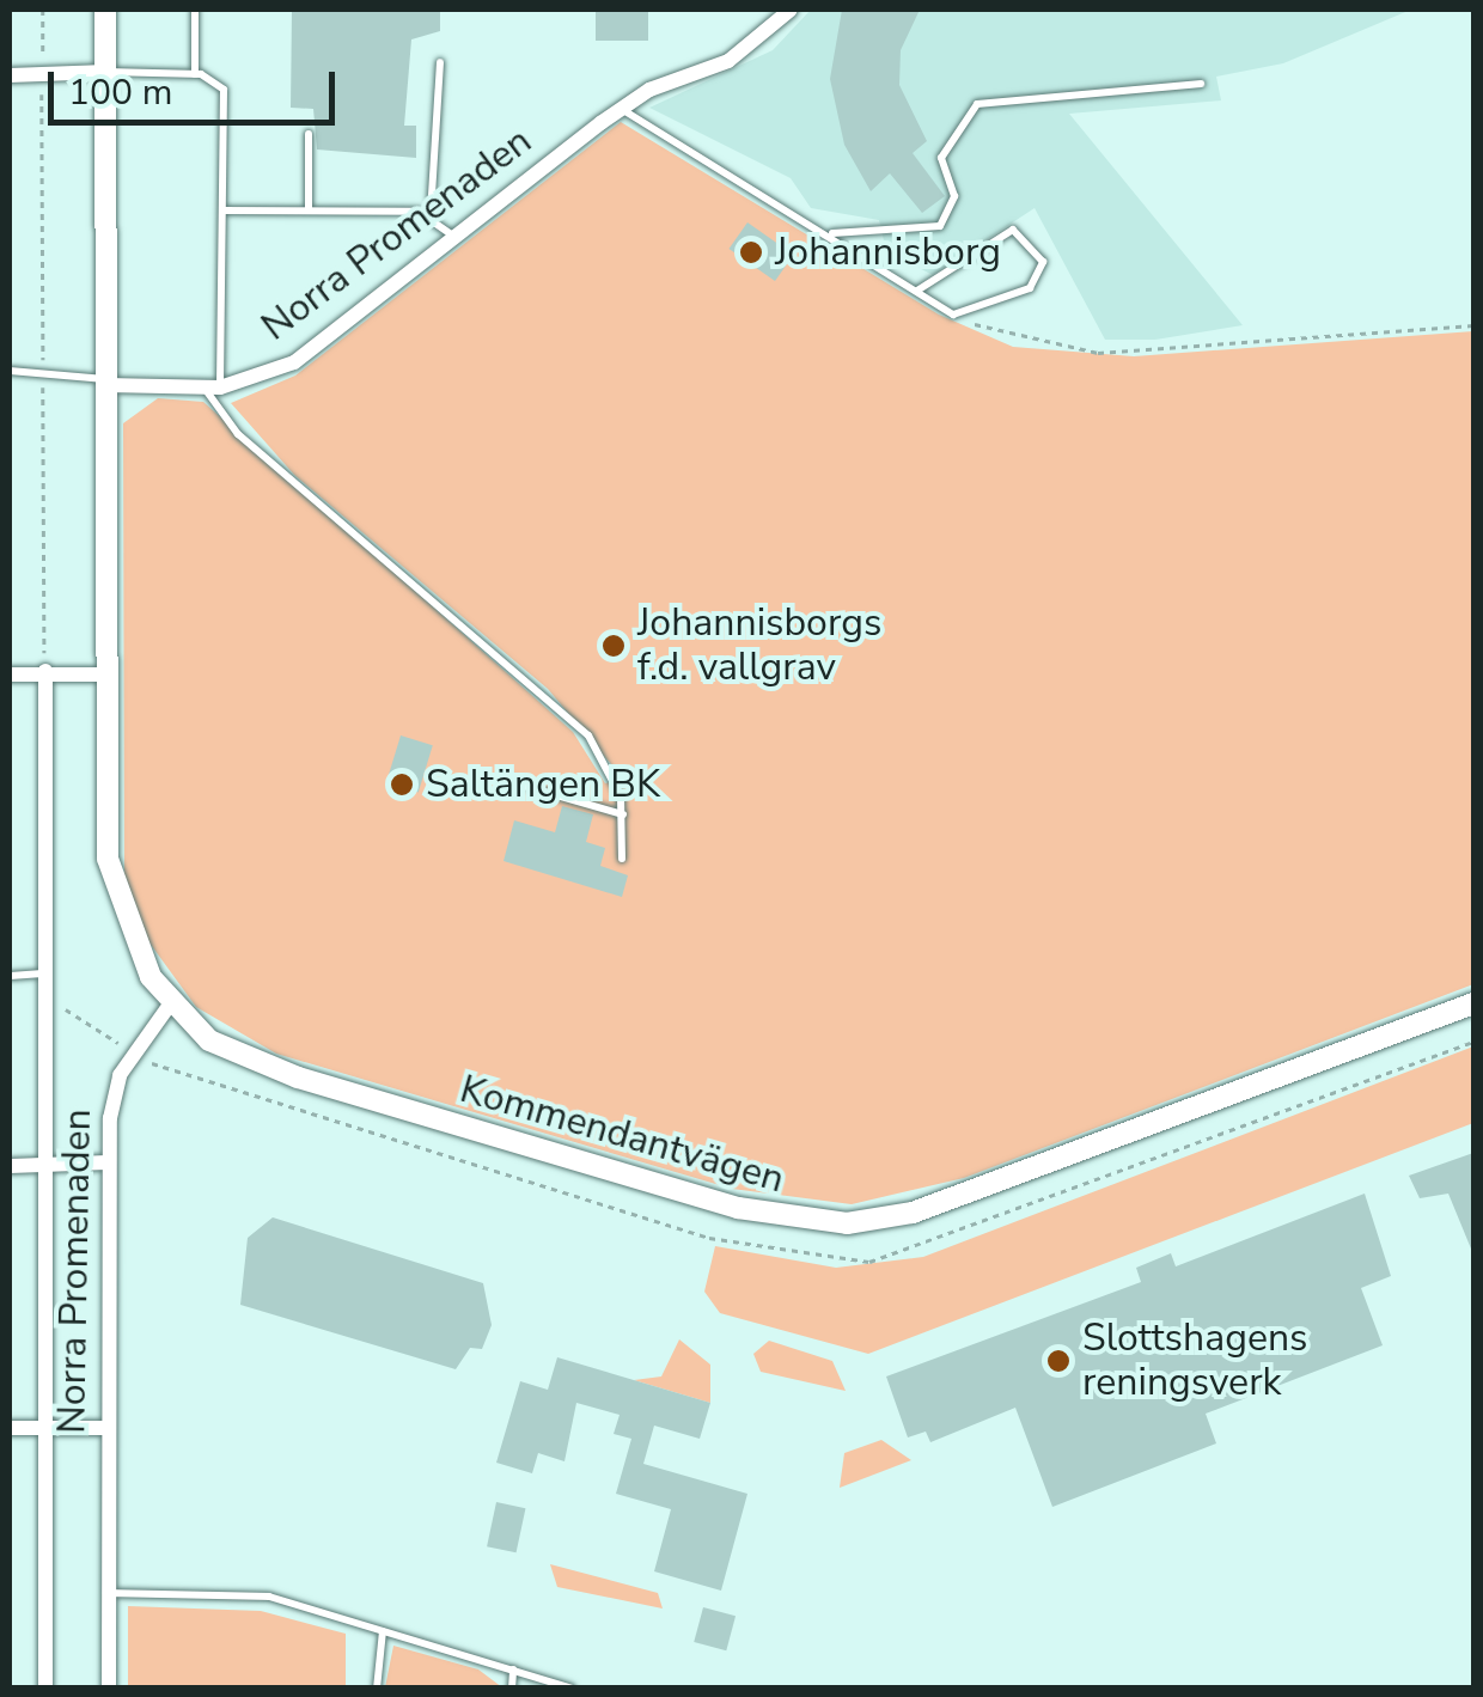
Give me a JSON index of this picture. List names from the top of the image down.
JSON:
{
  "streets": {
    "street": ["Norra Promenaden", "Kommendantvägen"]
  },
  "crossings": [
    ["Norra Promenaden", "Kommendantvägen"]
  ],
  "places": [
    "Johannisborg",
    "Johannisborgs f.d. vallgrav",
    "Saltängen BK",
    "Slottshagens reningsverk"
  ],
  "scale_bar": "100 m"
}
